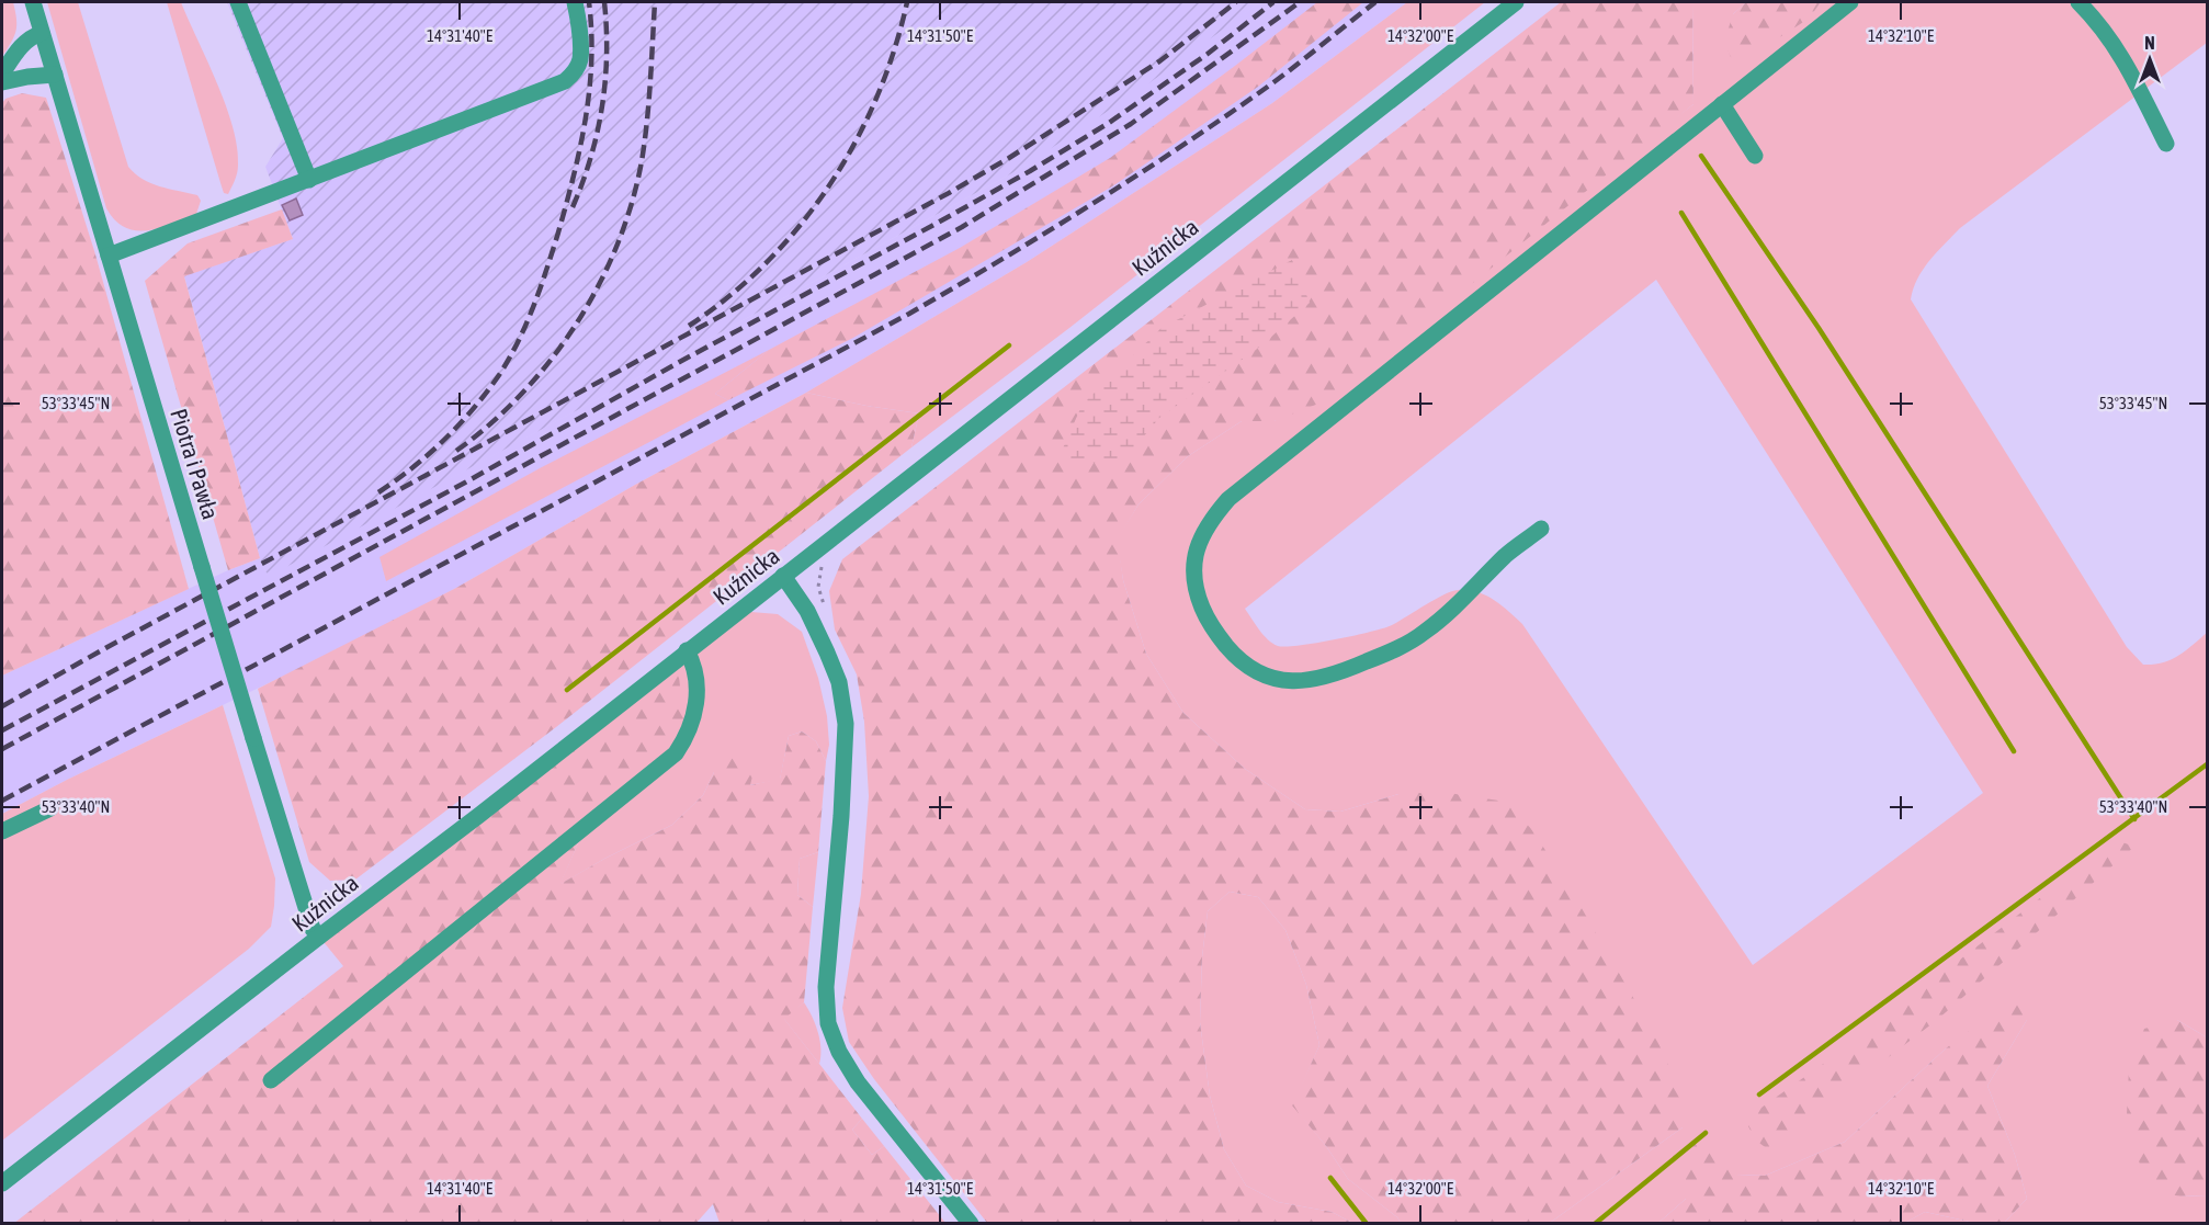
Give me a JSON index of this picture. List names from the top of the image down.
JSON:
{
  "streets": {
    "street": ["Kuźnicka", "Piotra i Pawła"]
  },
  "crossings": [
    ["Kuźnicka", "Piotra i Pawła"]
  ],
  "north": "top",
  "coordinates": [
    "14°31'40\"E",
    "14°31'50\"E",
    "14°32'00\"E",
    "14°32'10\"E",
    "53°33'45\"N",
    "53°33'40\"N"
  ]
}
